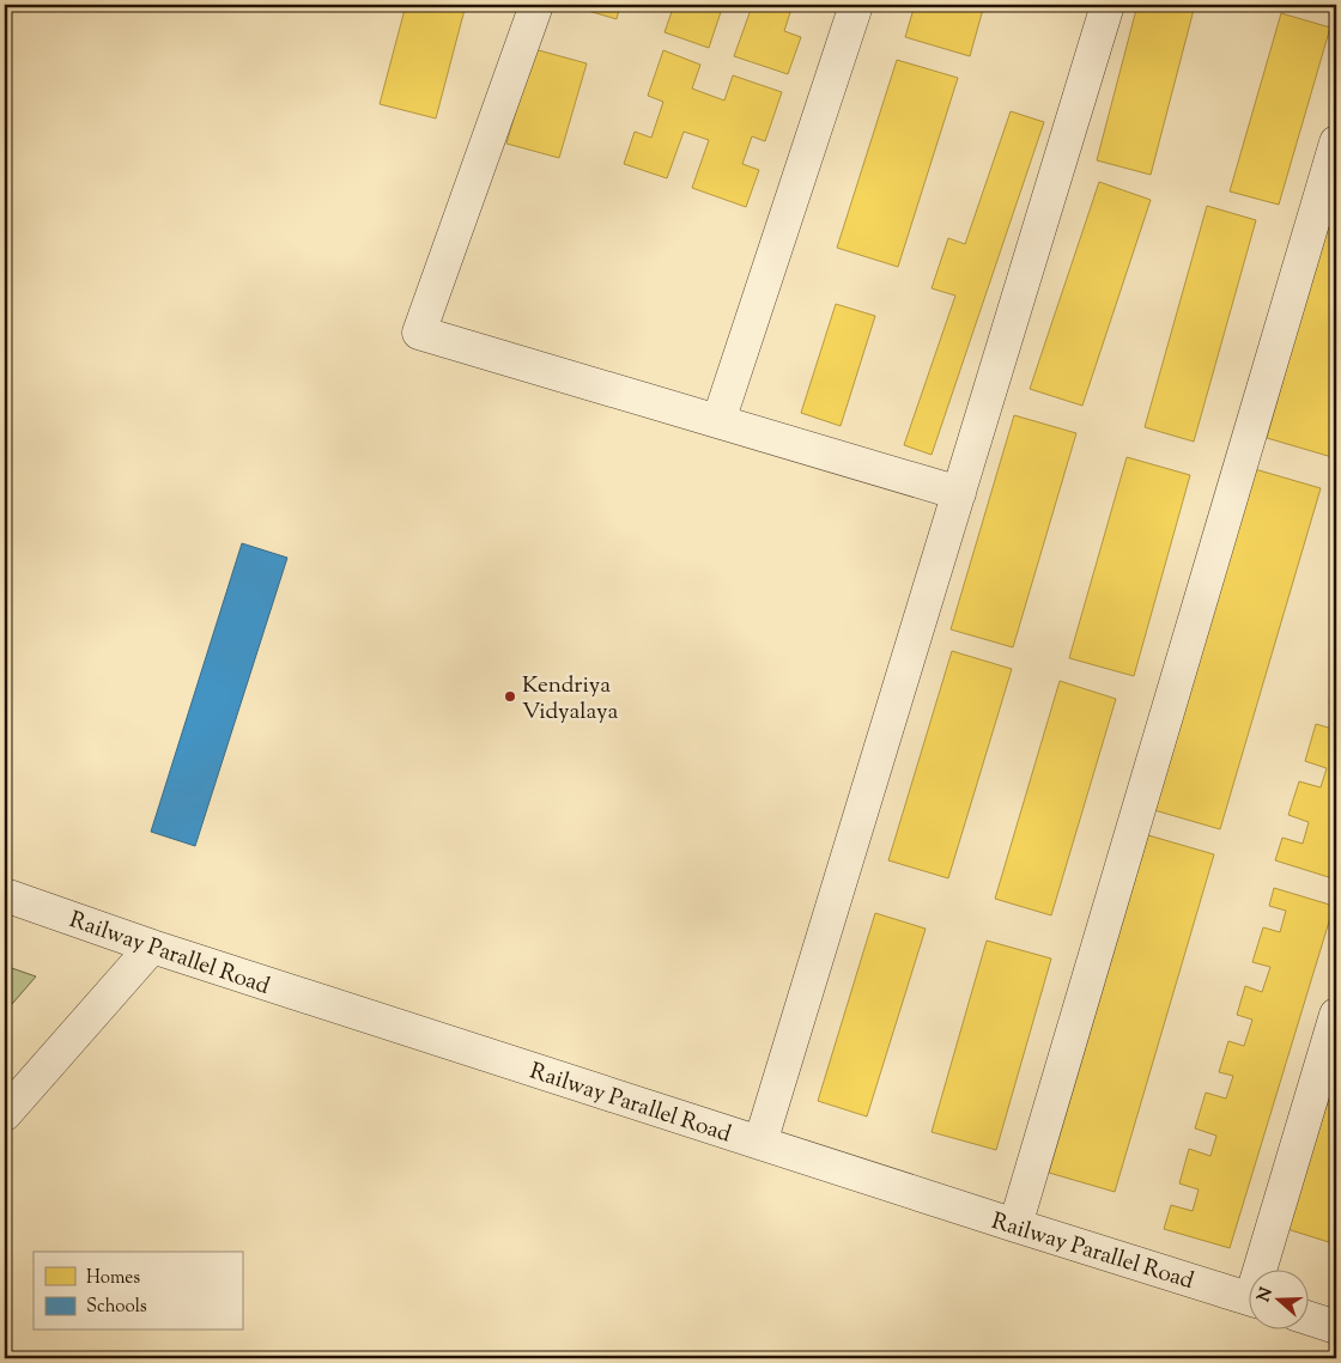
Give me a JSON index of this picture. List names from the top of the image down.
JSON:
{
  "streets": {
    "lane": ["Railway Parallel Road"]
  },
  "places": ["Kendriya Vidyalaya"],
  "legend": ["Homes", "Schools"],
  "north": "left"
}
